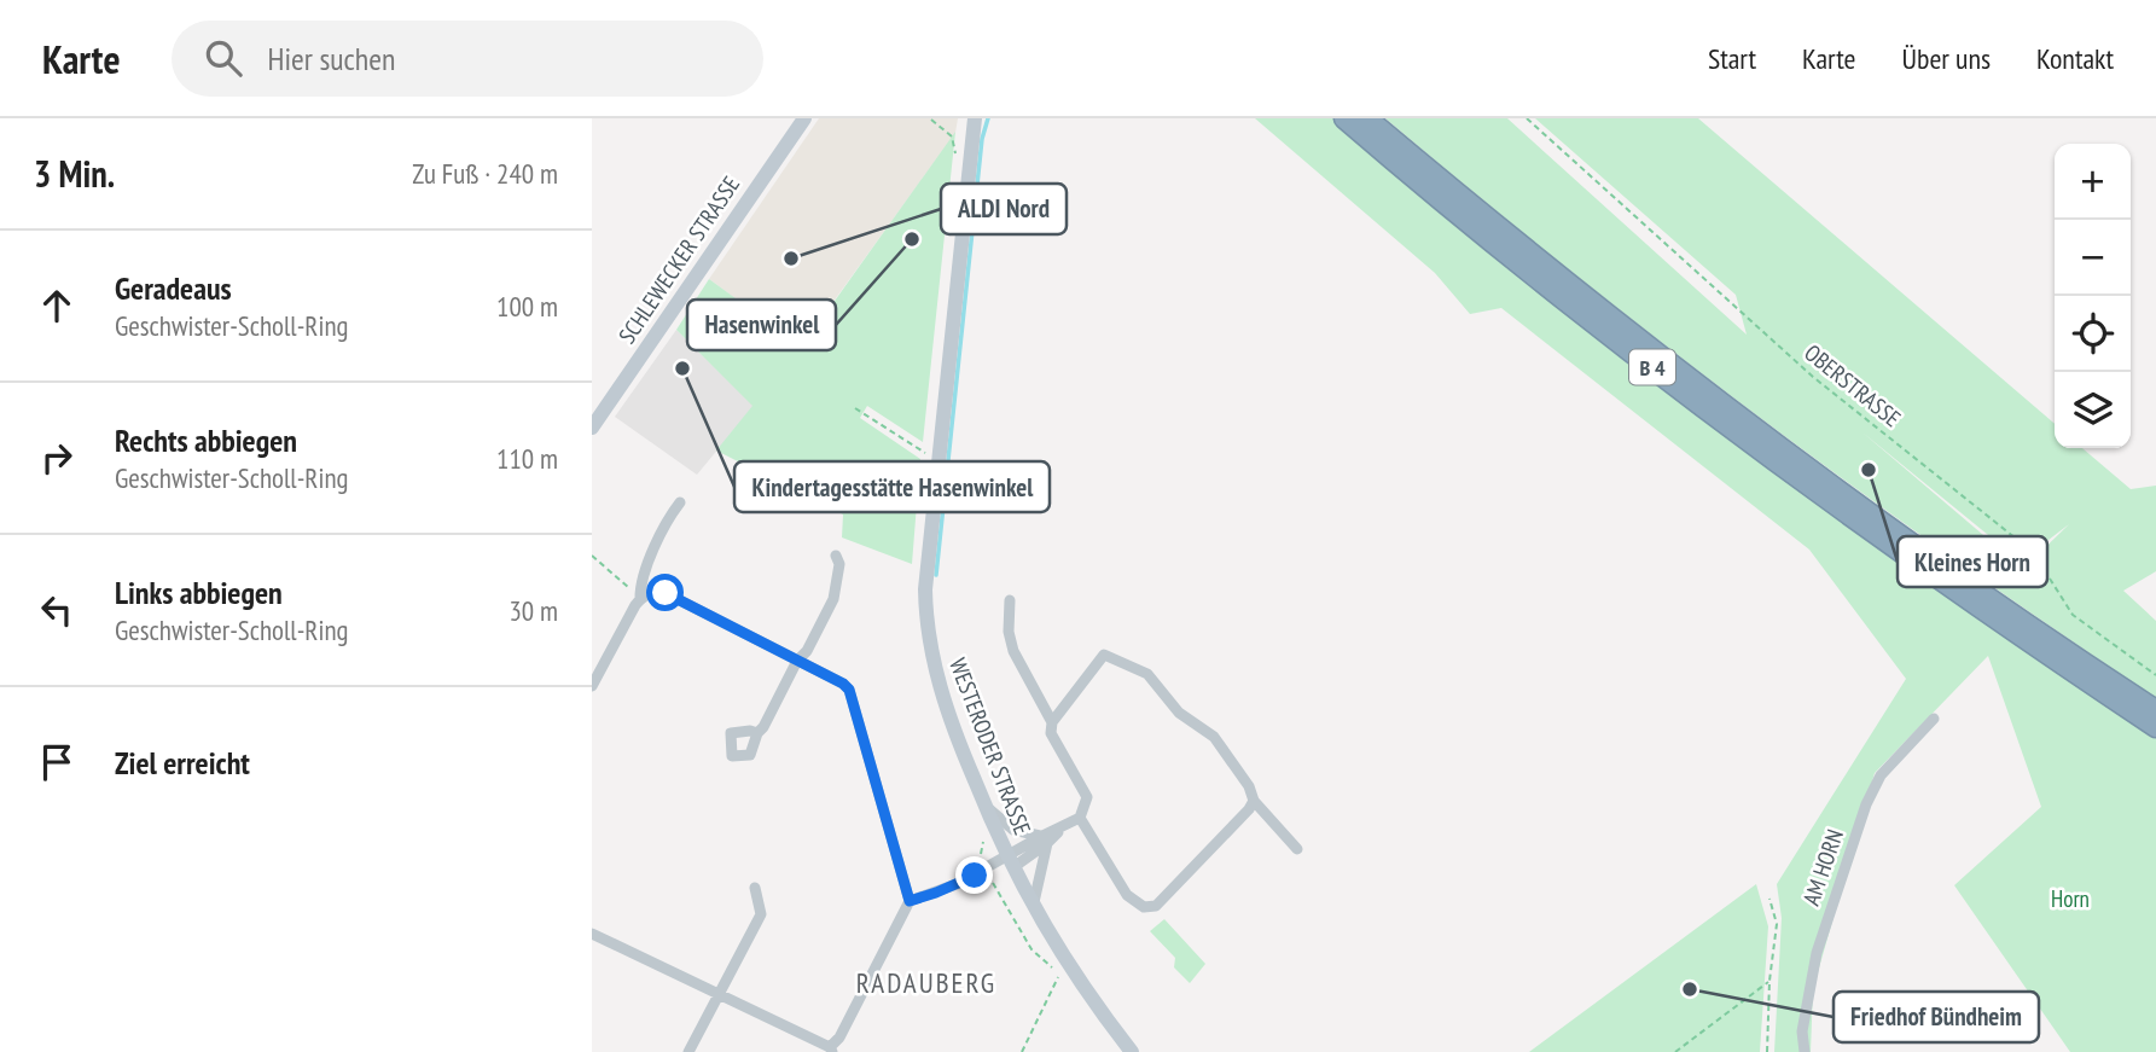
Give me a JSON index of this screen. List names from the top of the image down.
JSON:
{
  "streets": {
    "highway": ["B 4"],
    "street": ["SCHLEWECKER STRASSE", "WESTERODER STRASSE", "AM HORN"],
    "path": ["OBERSTRASSE"]
  },
  "districts": ["RADAUBERG"],
  "parks": ["Horn"],
  "places": [
    "Hasenwinkel",
    "ALDI Nord",
    "Kindertagesstätte Hasenwinkel",
    "Kleines Horn",
    "Friedhof Bündheim"
  ],
  "page": {
    "header": "Karte",
    "search": "Hier suchen",
    "nav": [
      "Start",
      "Karte",
      "Über uns",
      "Kontakt"
    ],
    "heading": ["3 Min.", "Zu Fuß · 240 m"],
    "map_buttons": ["+", "−"],
    "list": [
      ["Geradeaus", "Geschwister-Scholl-Ring", "100 m"],
      ["Rechts abbiegen", "Geschwister-Scholl-Ring", "110 m"],
      ["Links abbiegen", "Geschwister-Scholl-Ring", "30 m"],
      "Ziel erreicht"
    ]
  }
}
